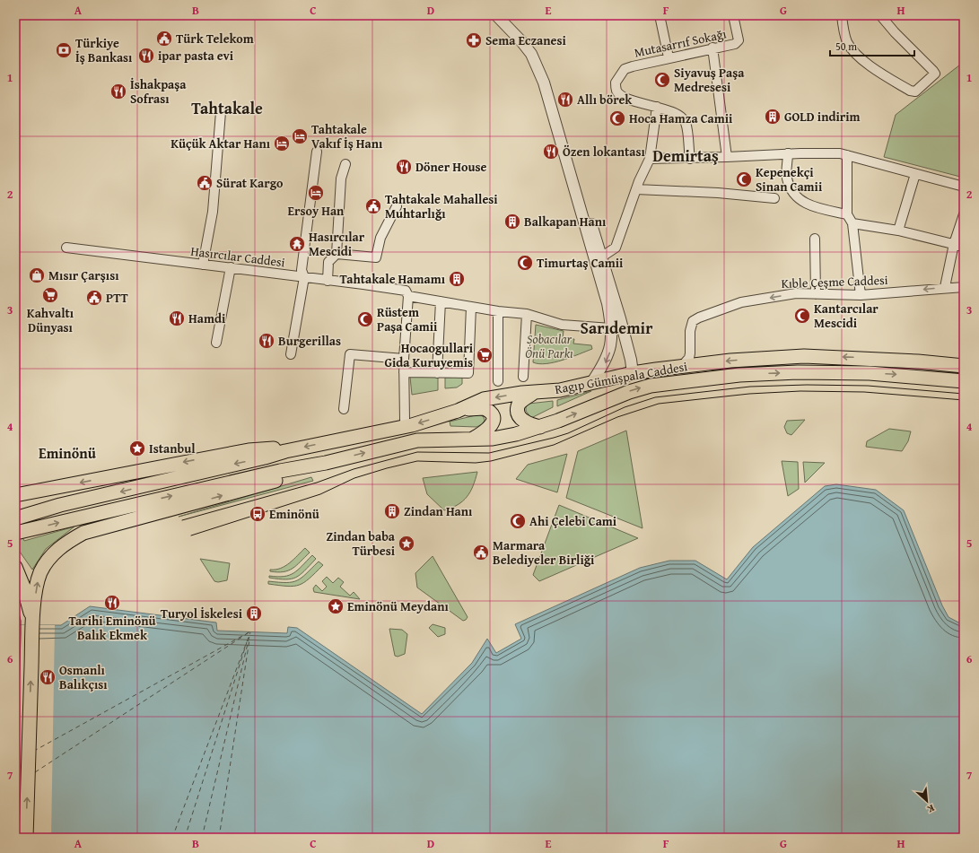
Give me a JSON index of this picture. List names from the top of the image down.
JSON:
{
  "streets": {
    "main road": ["Ragıp Gümüşpala Caddesi"],
    "street": ["Mutasarrıf Sokağı", "Hasırcılar Caddesi", "Kıble Çeşme Caddesi"]
  },
  "crossings": [
    ["Kıble Çeşme Caddesi", "Ragıp Gümüşpala Caddesi"]
  ],
  "one_way": ["Kıble Çeşme Caddesi"],
  "districts": [
    "Tahtakale",
    "Demirtaş",
    "Sarıdemir",
    "Eminönü"
  ],
  "parks": ["Sobacılar Önü Parkı"],
  "places": {
    "public building": [
      "Türk Telekom",
      "Sürat Kargo",
      "Tahtakale Mahallesi Muhtarlığı",
      "PTT",
      "Marmara Belediyeler Birliği"
    ],
    "pharmacy": ["Sema Eczanesi"],
    "bank": ["Türkiye İş Bankası"],
    "restaurant": [
      "ipar pasta evi",
      "İshakpaşa Sofrası",
      "Allı börek",
      "Özen lokantası",
      "Döner House",
      "Hamdi",
      "Burgerillas",
      "Tarihi Eminönü Balık Ekmek",
      "Osmanlı Balıkçısı"
    ],
    "mosque": [
      "Siyavuş Paşa Medresesi",
      "Hoca Hamza Camii",
      "Kepenekçi Sinan Camii",
      "Timurtaş Camii",
      "Kantarcılar Mescidi",
      "Rüstem Paşa Camii",
      "Ahi Çelebi Cami"
    ],
    "building": [
      "GOLD indirim",
      "Balkapan Hanı",
      "Tahtakale Hamamı",
      "Zindan Hanı",
      "Turyol İskelesi"
    ],
    "hotel": ["Tahtakale Vakıf İş Hanı", "Küçük Aktar Hanı", "Ersoy Han"],
    "temple": ["Hasırcılar Mescidi"],
    "shop": ["Mısır Çarşısı"],
    "supermarket": ["Kahvaltı Dünyası", "Hocaogullari Gida Kuruyemis"],
    "place": ["Istanbul", "Zindan baba Türbesi", "Eminönü Meydanı"],
    "bus stop": ["Eminönü"]
  },
  "scale_bar": "50 m",
  "north": "bottom right",
  "grid": {
    "columns": [
      "A",
      "B",
      "C",
      "D",
      "E",
      "F",
      "G",
      "H"
    ],
    "rows": [
      "1",
      "2",
      "3",
      "4",
      "5",
      "6",
      "7"
    ]
  }
}
